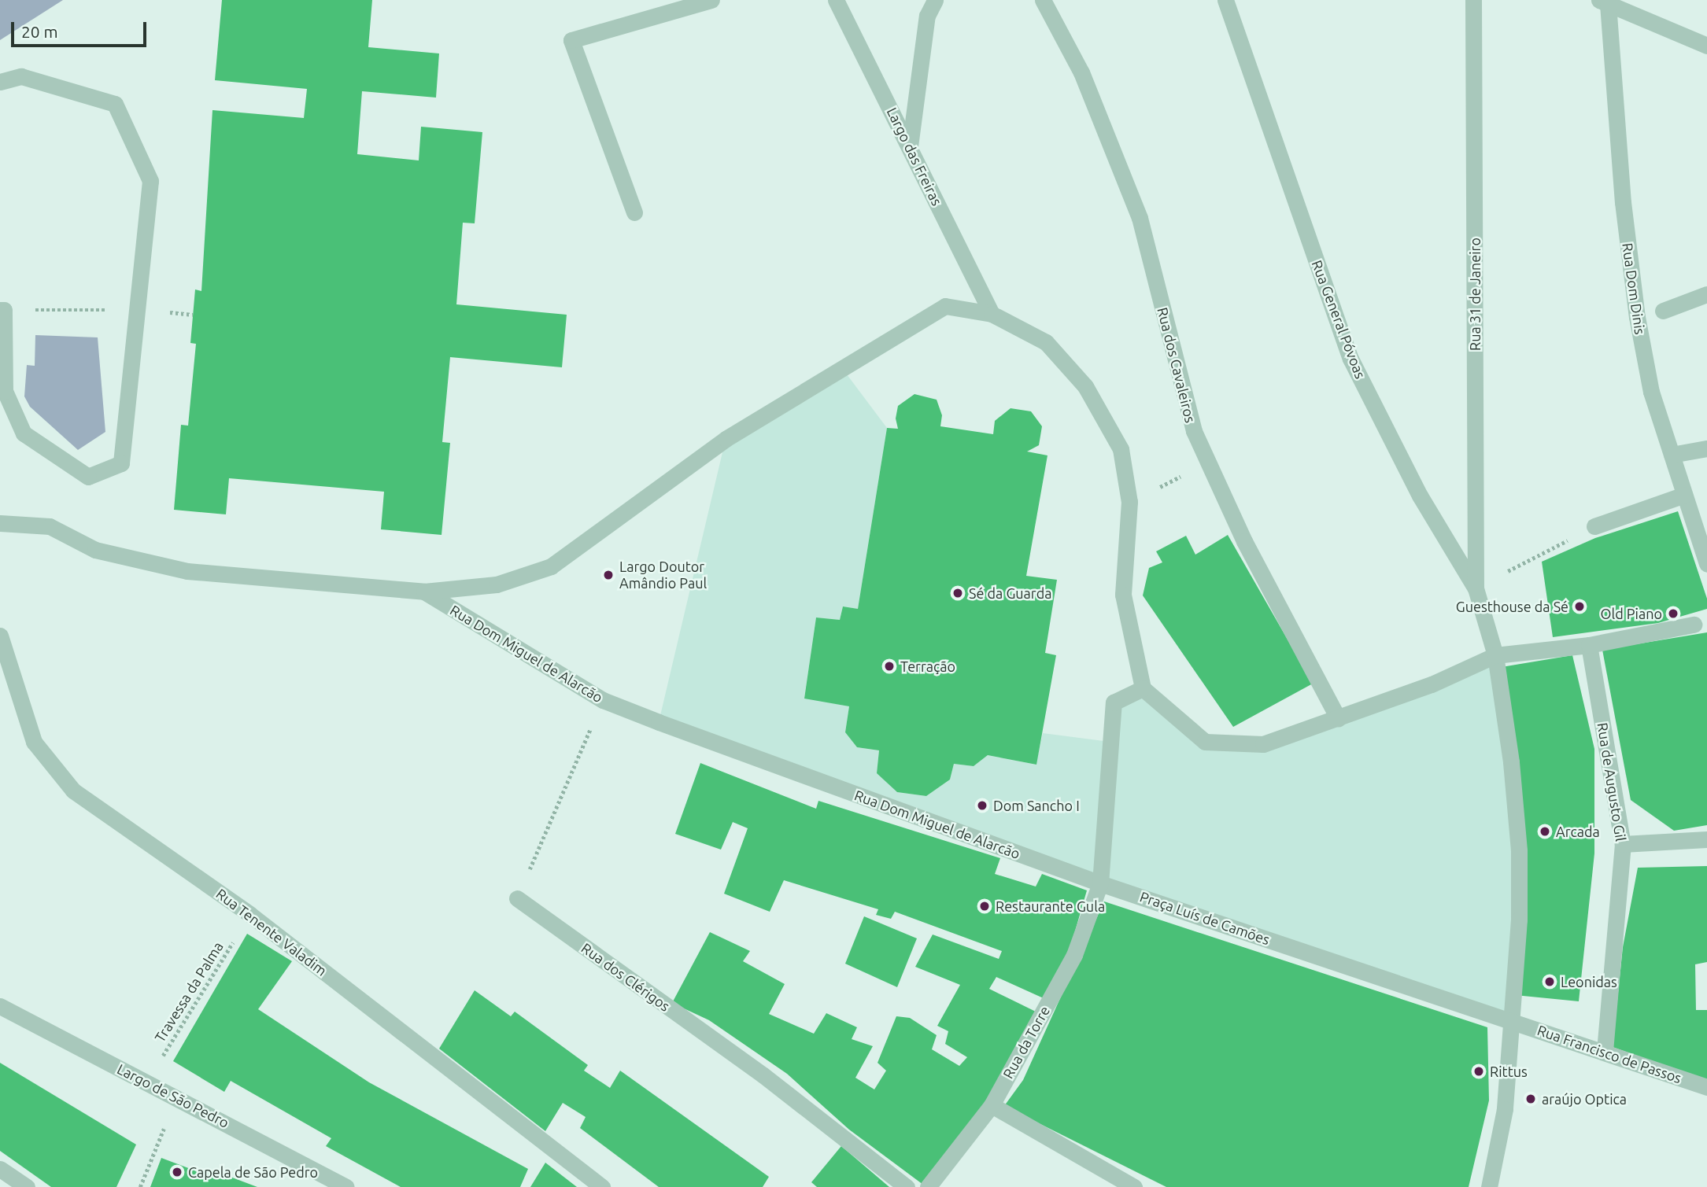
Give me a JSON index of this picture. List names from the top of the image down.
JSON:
{
  "streets": {
    "street": [
      "Largo das Freiras",
      "Rua Dom Dinis",
      "Rua 31 de Janeiro",
      "Rua General Póvoas",
      "Rua dos Cavaleiros",
      "Rua Dom Miguel de Alarcão",
      "Rua de Augusto Gil",
      "Praça Luís de Camões",
      "Rua Tenente Valadim",
      "Rua dos Clérigos",
      "Rua da Torre",
      "Rua Francisco de Passos",
      "Largo de São Pedro"
    ],
    "path": ["Travessa da Palma"]
  },
  "crossings": [
    ["Rua 31 de Janeiro", "Rua General Póvoas"],
    ["Rua General Póvoas", "Praça Luís de Camões"],
    ["Rua General Póvoas", "Rua Francisco de Passos"],
    ["Rua Dom Miguel de Alarcão", "Praça Luís de Camões"],
    ["Rua Dom Miguel de Alarcão", "Rua da Torre"],
    ["Rua de Augusto Gil", "Rua Francisco de Passos"],
    ["Praça Luís de Camões", "Rua da Torre"],
    ["Praça Luís de Camões", "Rua Francisco de Passos"],
    ["Rua Tenente Valadim", "Travessa da Palma"],
    ["Travessa da Palma", "Largo de São Pedro"]
  ],
  "places": [
    "Largo Doutor Amândio Paul",
    "Sé da Guarda",
    "Guesthouse da Sé",
    "Old Piano",
    "Terração",
    "Dom Sancho I",
    "Arcada",
    "Restaurante Gula",
    "Leonidas",
    "Rittus",
    "araújo Optica",
    "Capela de São Pedro"
  ],
  "scale_bar": "20 m"
}
